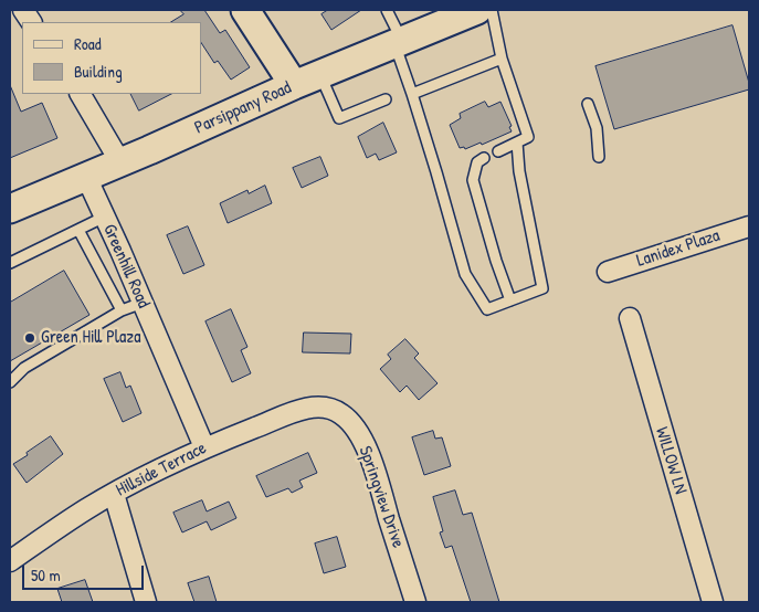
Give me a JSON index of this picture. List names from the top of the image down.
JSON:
{
  "streets": {
    "main road": ["Parsippany Road"],
    "street": [
      "Lanidex Plaza",
      "Greenhill Road",
      "WILLOW LN",
      "Hillside Terrace",
      "Springview Drive"
    ]
  },
  "crossings": [
    ["Parsippany Road", "Greenhill Road"],
    ["Greenhill Road", "Hillside Terrace"],
    ["Hillside Terrace", "Springview Drive"]
  ],
  "places": ["Green Hill Plaza"],
  "legend": ["Road", "Building"],
  "scale_bar": "50 m"
}
